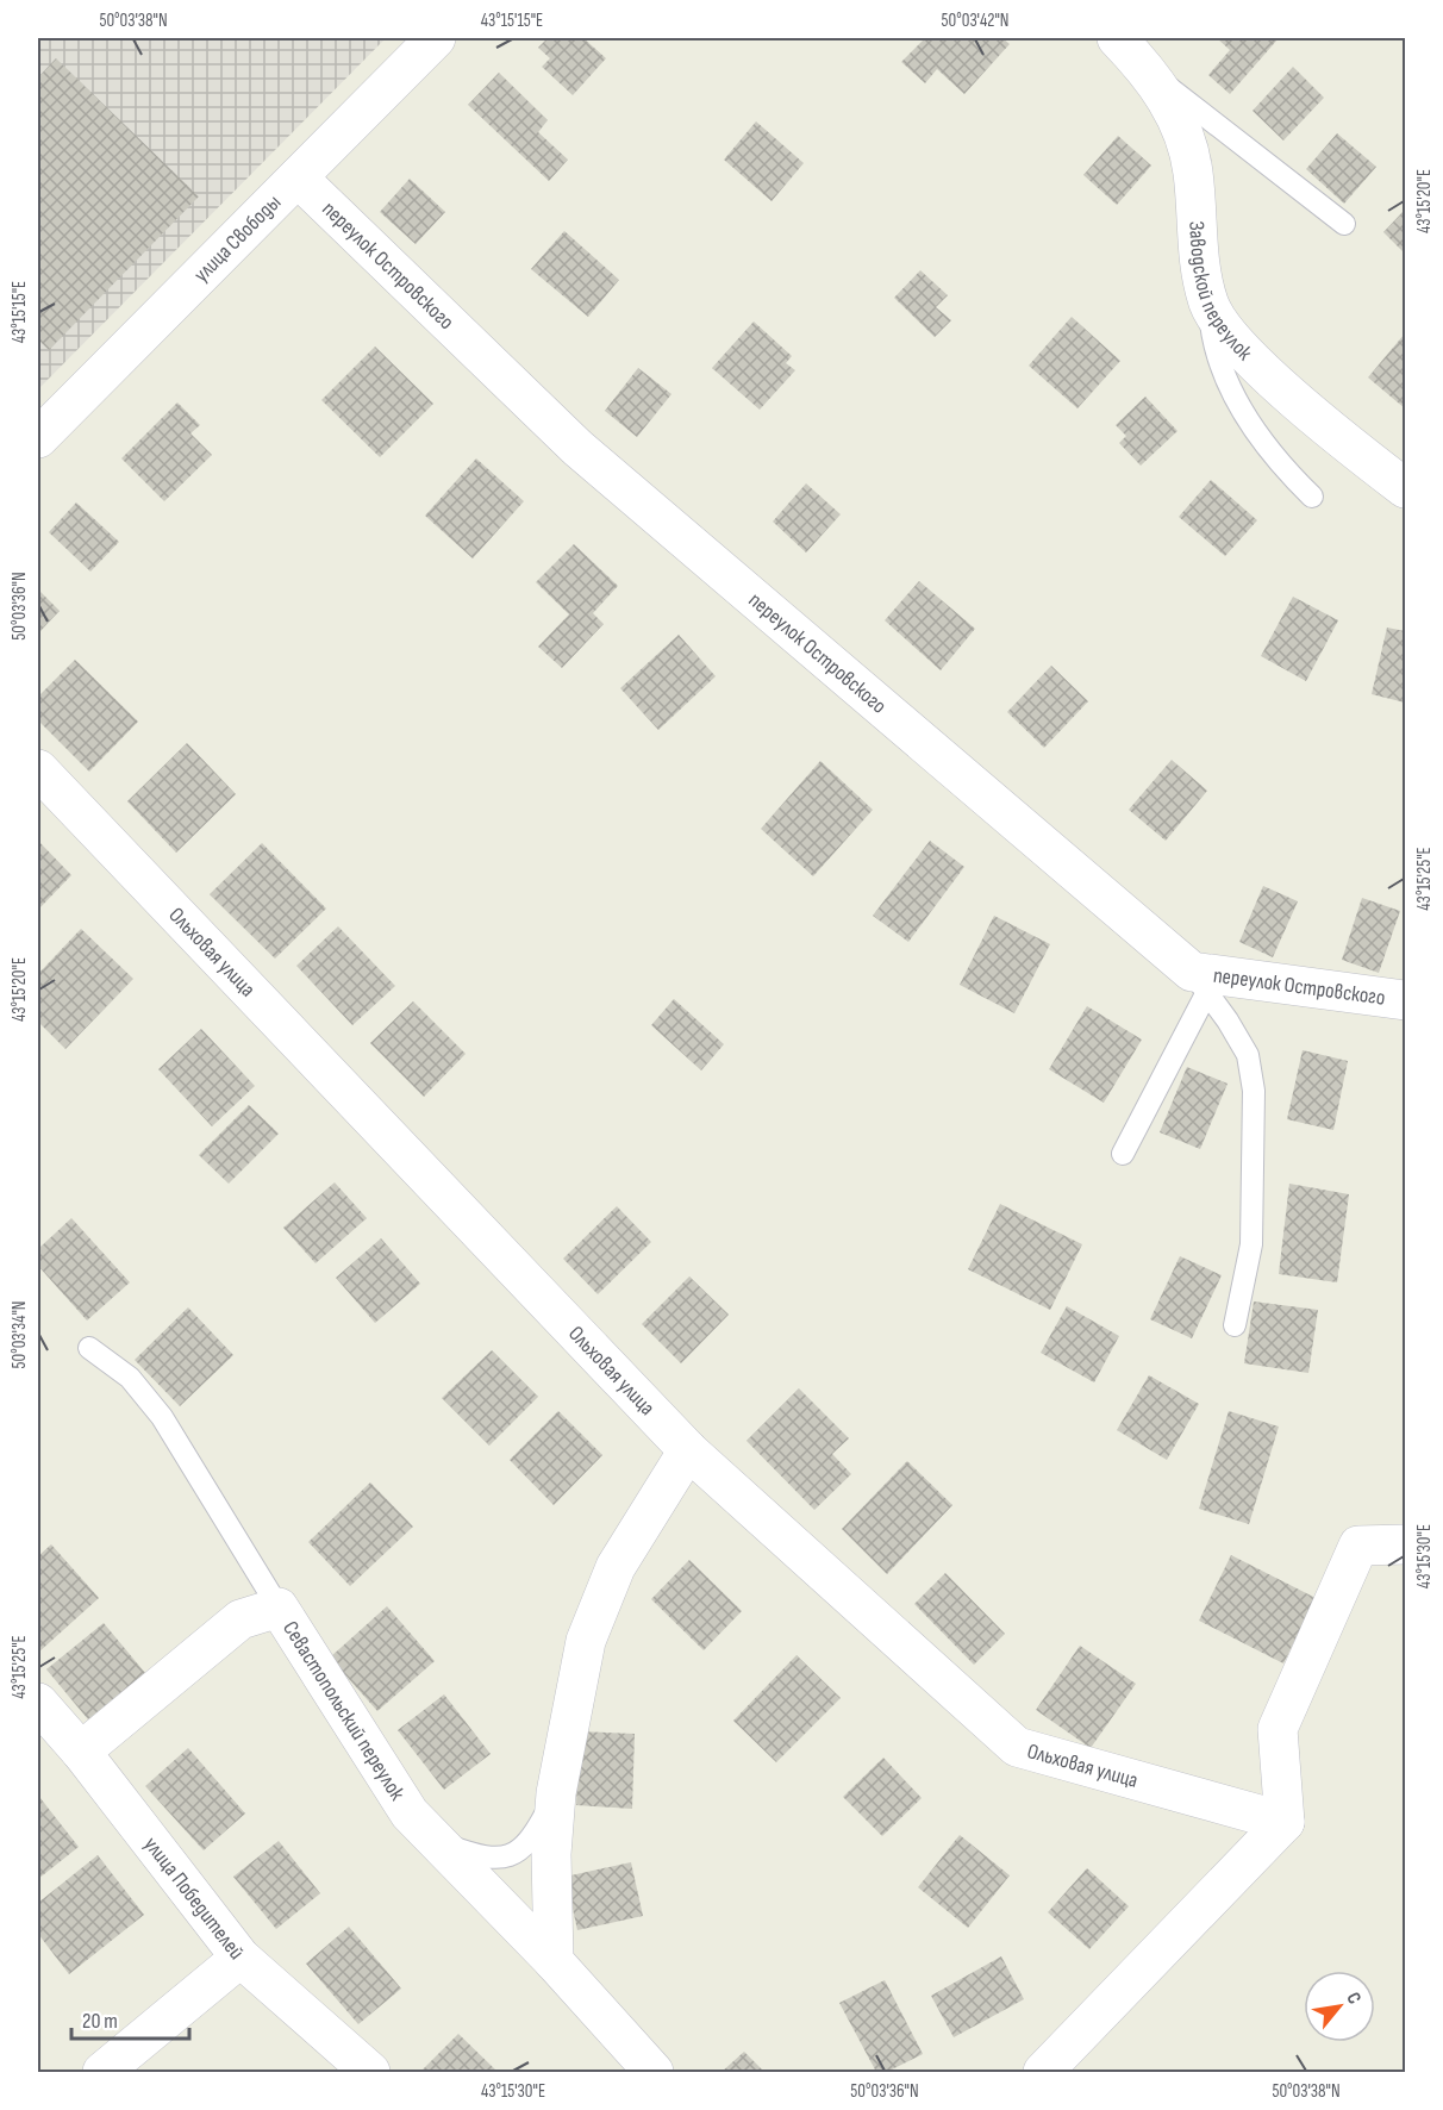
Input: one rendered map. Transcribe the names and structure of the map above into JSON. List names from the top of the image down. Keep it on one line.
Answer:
{"streets":{"street":["улица Свободы","переулок Островского","Заводской переулок","Ольховая улица","Севастопольский переулок","улица Победителей"]},"crossings":[["улица Свободы","переулок Островского"],["Севастопольский переулок","улица Победителей"]],"scale_bar":"20 m","north":"top right","coordinates":["50°03'38\"N","43°15'15\"E","50°03'42\"N","43°15'20\"E","50°03'36\"N","43°15'25\"E","50°03'34\"N","43°15'30\"E"]}
